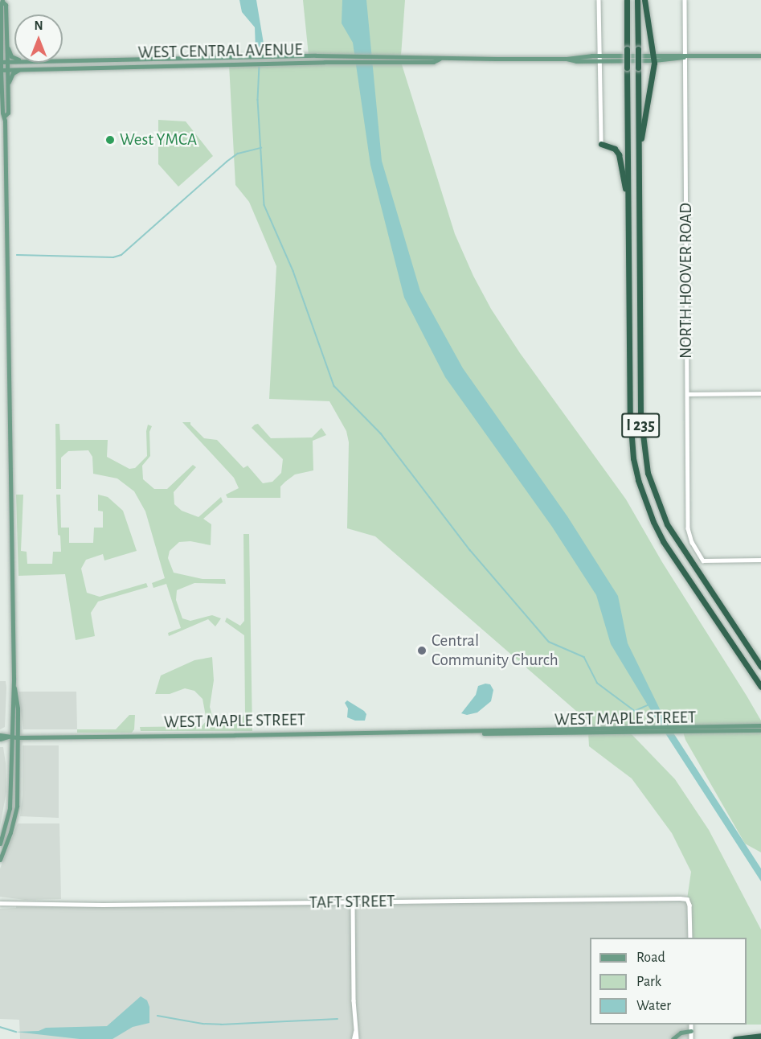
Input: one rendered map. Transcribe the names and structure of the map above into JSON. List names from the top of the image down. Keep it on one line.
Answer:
{"streets":{"highway":["I 235"],"main road":["WEST CENTRAL AVENUE","WEST MAPLE STREET"],"street":["NORTH HOOVER ROAD","TAFT STREET"]},"crossings":[["WEST CENTRAL AVENUE","NORTH HOOVER ROAD"]],"places":["West YMCA","Central Community Church"],"legend":["Road","Park","Water"],"north":"top"}
